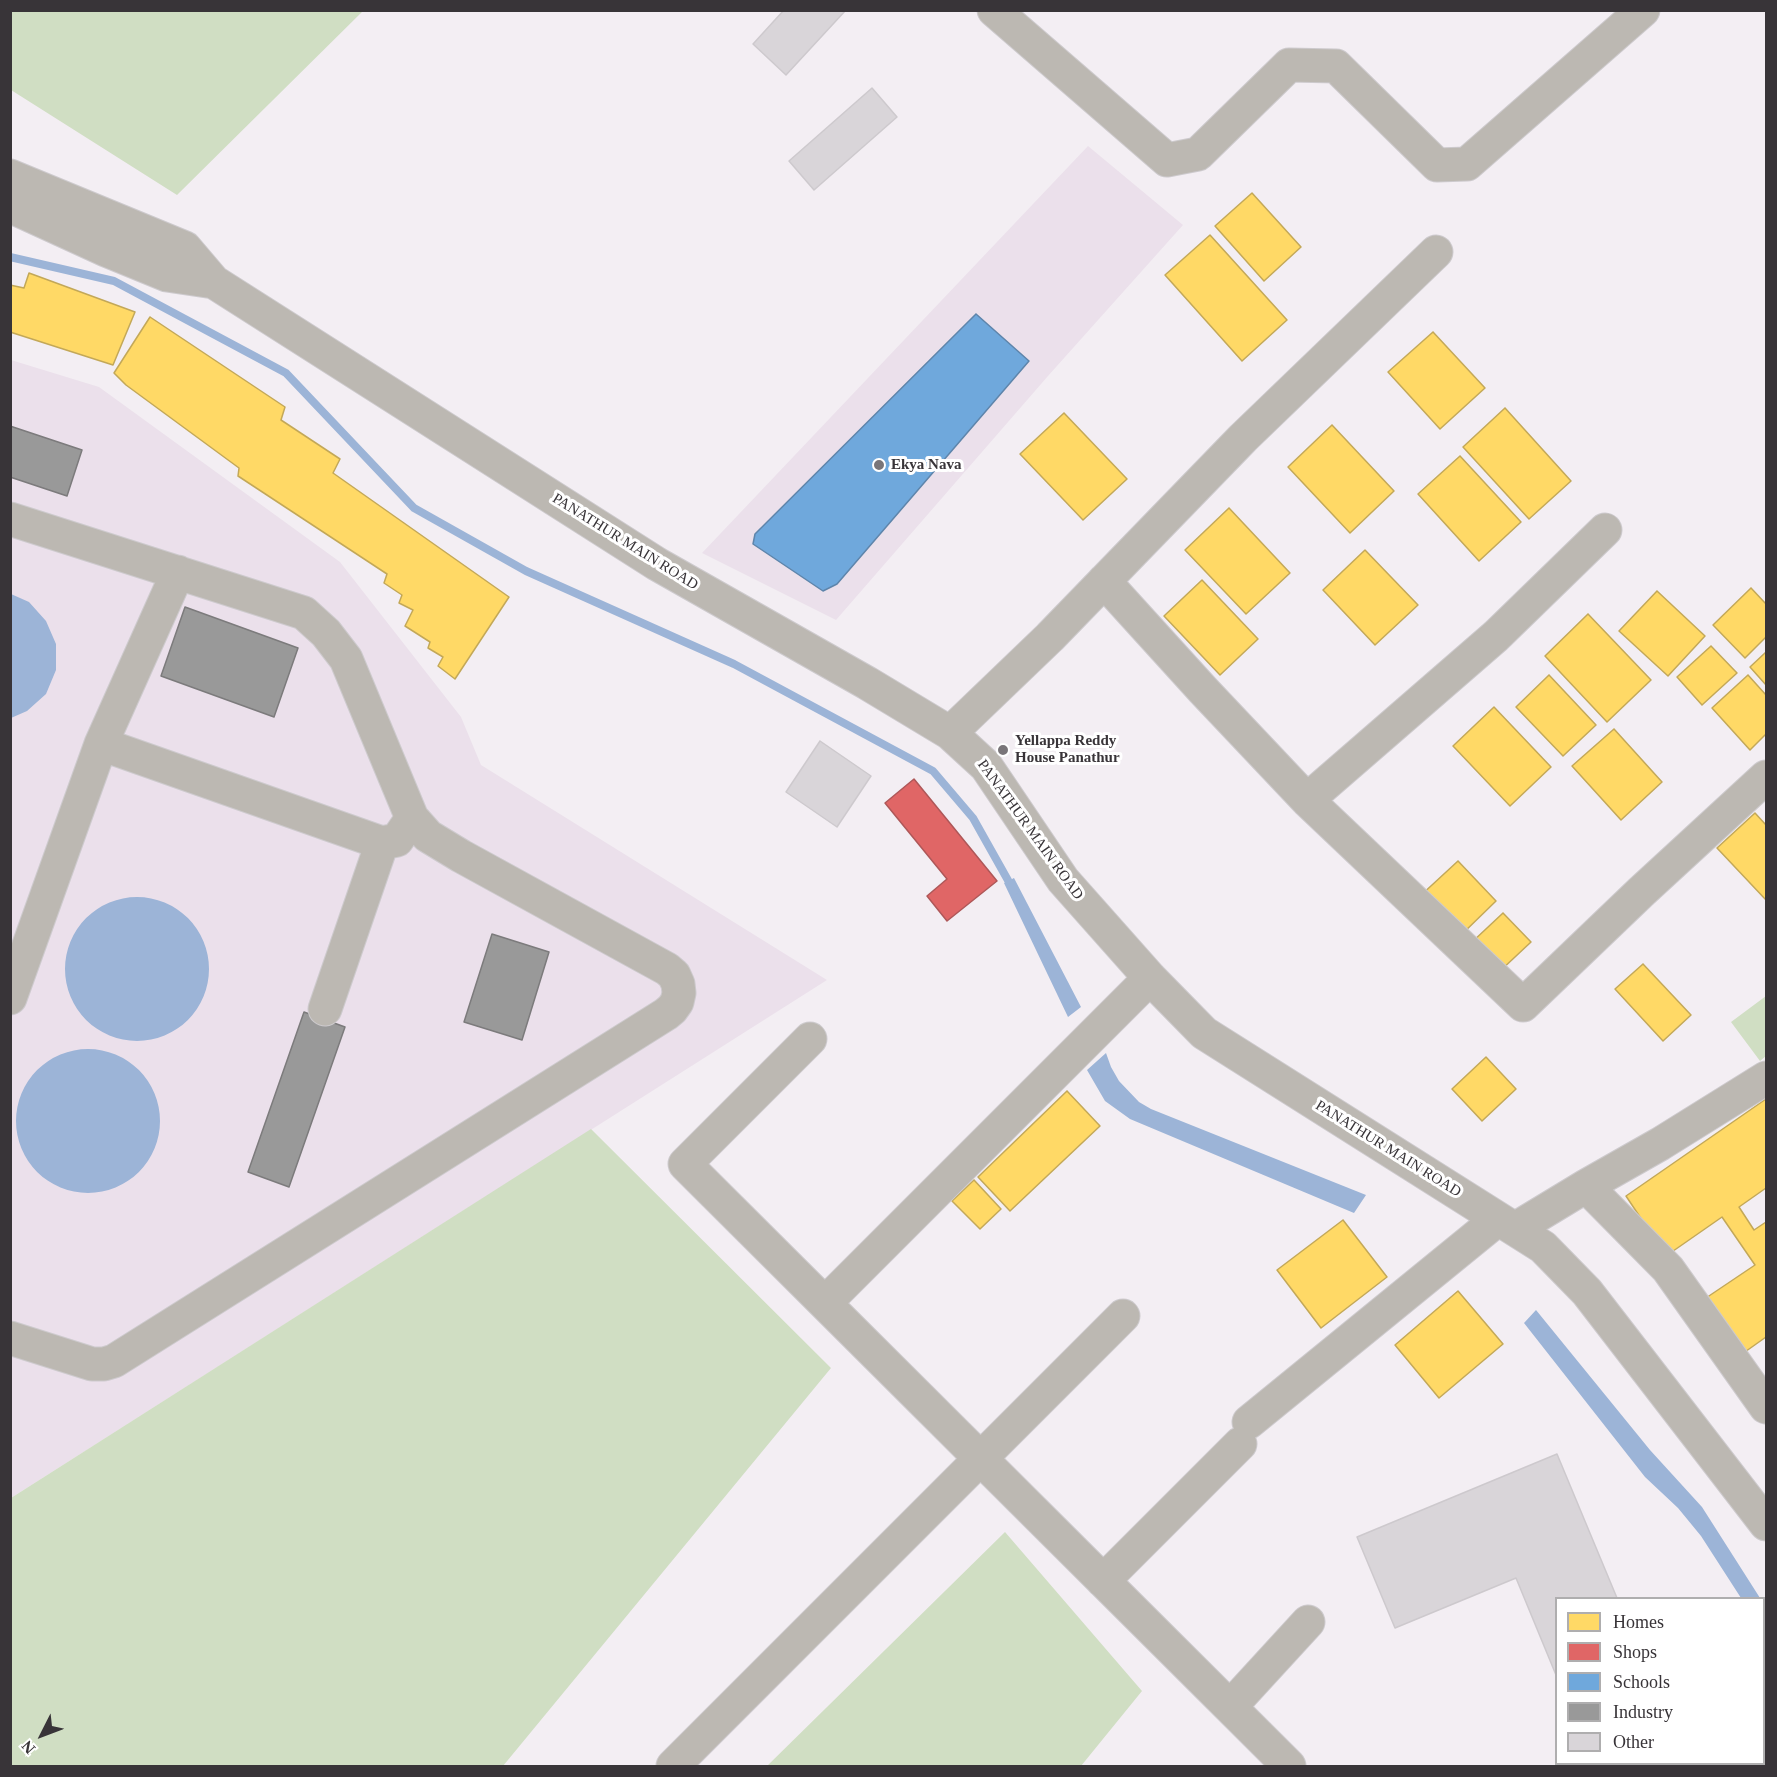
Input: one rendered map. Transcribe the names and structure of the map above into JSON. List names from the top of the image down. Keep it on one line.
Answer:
{"streets":{"street":["PANATHUR MAIN ROAD"]},"places":["Ekya Nava","Yellappa Reddy House Panathur"],"legend":["Homes","Shops","Schools","Industry","Other"],"north":"bottom left"}
